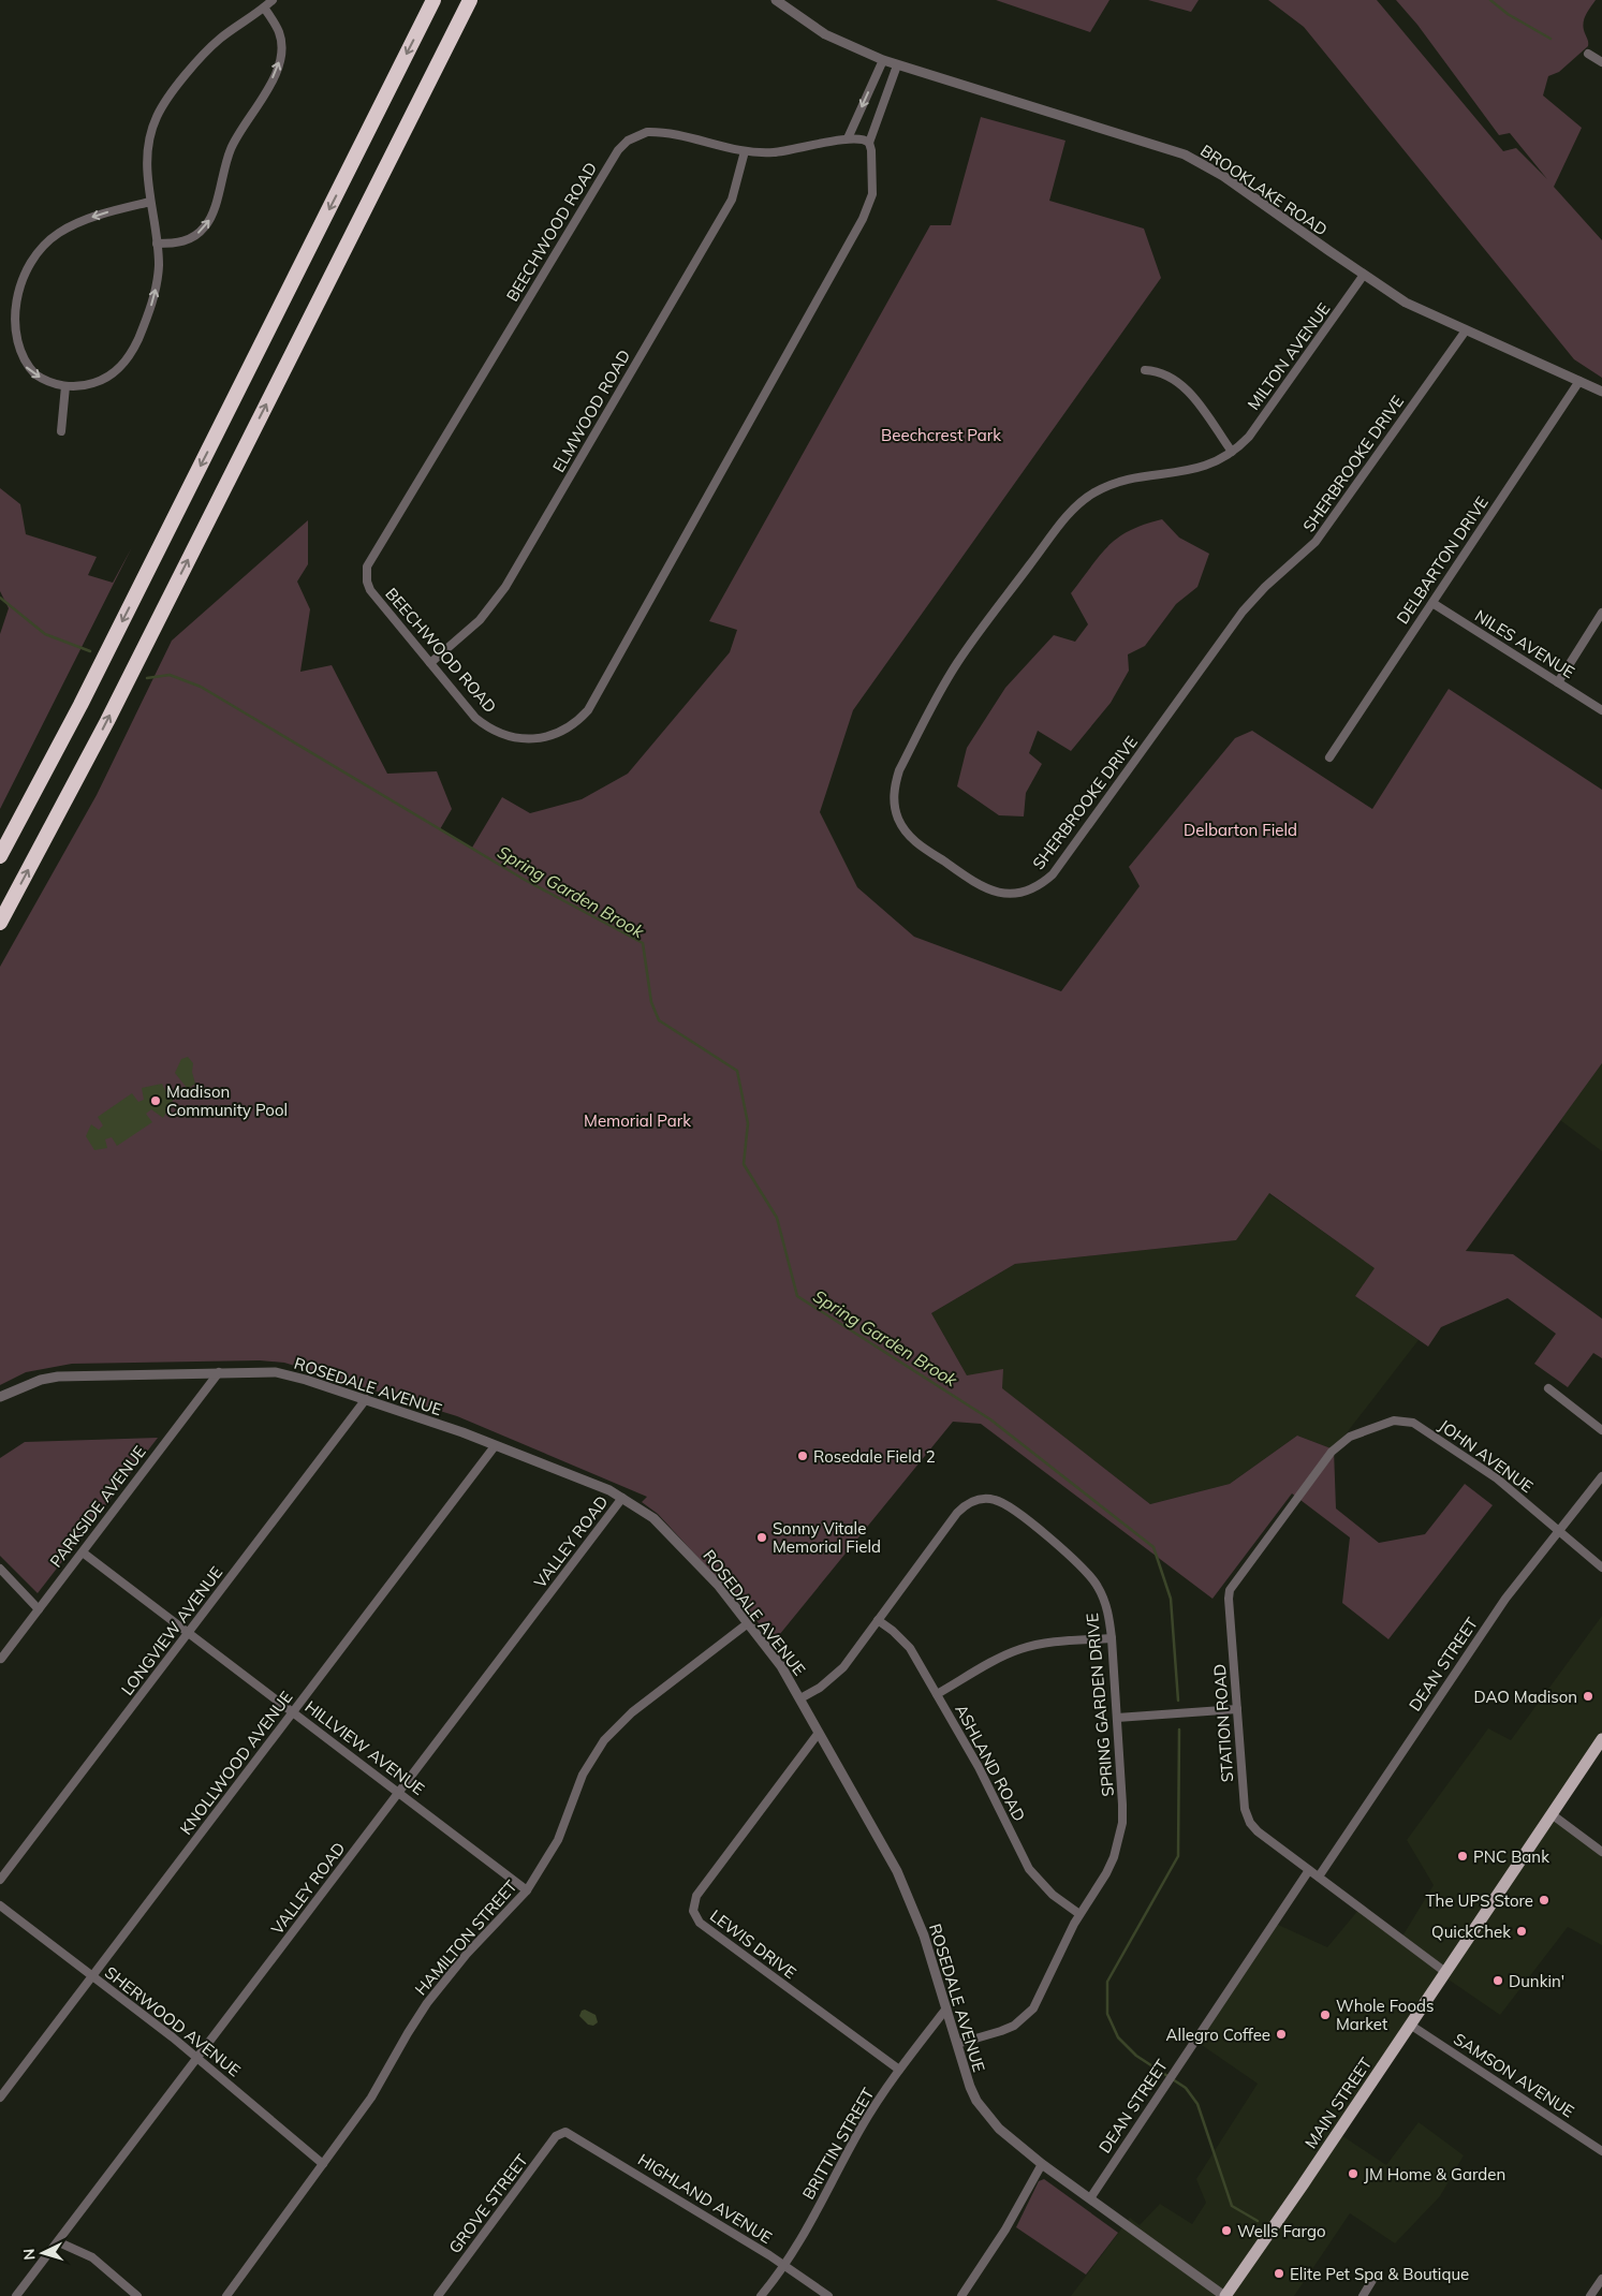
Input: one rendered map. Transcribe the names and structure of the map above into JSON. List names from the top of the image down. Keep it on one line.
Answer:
{"streets":{"main road":["MAIN STREET"],"street":["BROOKLAKE ROAD","BEECHWOOD ROAD","MILTON AVENUE","ELMWOOD ROAD","SHERBROOKE DRIVE","DELBARTON DRIVE","NILES AVENUE","ROSEDALE AVENUE","JOHN AVENUE","PARKSIDE AVENUE","VALLEY ROAD","LONGVIEW AVENUE","DEAN STREET","SPRING GARDEN DRIVE","STATION ROAD","HILLVIEW AVENUE","KNOLLWOOD AVENUE","ASHLAND ROAD","HAMILTON STREET","LEWIS DRIVE","SHERWOOD AVENUE","SAMSON AVENUE","BRITTIN STREET","HIGHLAND AVENUE","GROVE STREET"]},"crossings":[["BROOKLAKE ROAD","BEECHWOOD ROAD"],["BROOKLAKE ROAD","MILTON AVENUE"],["BROOKLAKE ROAD","SHERBROOKE DRIVE"],["BROOKLAKE ROAD","DELBARTON DRIVE"],["BEECHWOOD ROAD","ELMWOOD ROAD"],["MILTON AVENUE","SHERBROOKE DRIVE"],["DELBARTON DRIVE","NILES AVENUE"],["ROSEDALE AVENUE","PARKSIDE AVENUE"],["ROSEDALE AVENUE","VALLEY ROAD"],["ROSEDALE AVENUE","LONGVIEW AVENUE"],["ROSEDALE AVENUE","DEAN STREET"],["ROSEDALE AVENUE","SPRING GARDEN DRIVE"],["ROSEDALE AVENUE","KNOLLWOOD AVENUE"],["ROSEDALE AVENUE","HAMILTON STREET"],["ROSEDALE AVENUE","LEWIS DRIVE"],["ROSEDALE AVENUE","MAIN STREET"],["ROSEDALE AVENUE","BRITTIN STREET"],["JOHN AVENUE","DEAN STREET"],["JOHN AVENUE","STATION ROAD"],["PARKSIDE AVENUE","HILLVIEW AVENUE"],["VALLEY ROAD","HILLVIEW AVENUE"],["VALLEY ROAD","SHERWOOD AVENUE"],["LONGVIEW AVENUE","HILLVIEW AVENUE"],["DEAN STREET","STATION ROAD"],["SPRING GARDEN DRIVE","ASHLAND ROAD"],["STATION ROAD","MAIN STREET"],["HILLVIEW AVENUE","KNOLLWOOD AVENUE"],["HILLVIEW AVENUE","HAMILTON STREET"],["KNOLLWOOD AVENUE","SHERWOOD AVENUE"],["HAMILTON STREET","SHERWOOD AVENUE"],["LEWIS DRIVE","BRITTIN STREET"],["SAMSON AVENUE","MAIN STREET"],["BRITTIN STREET","HIGHLAND AVENUE"],["HIGHLAND AVENUE","GROVE STREET"]],"water":["Spring Garden Brook"],"parks":["Beechcrest Park","Delbarton Field","Memorial Park"],"places":["Madison Community Pool","Rosedale Field 2","Sonny Vitale Memorial Field","DAO Madison","PNC Bank","The UPS Store","QuickChek","Dunkin'","Whole Foods Market","Allegro Coffee","JM Home & Garden","Wells Fargo","Elite Pet Spa & Boutique"],"north":"left"}
